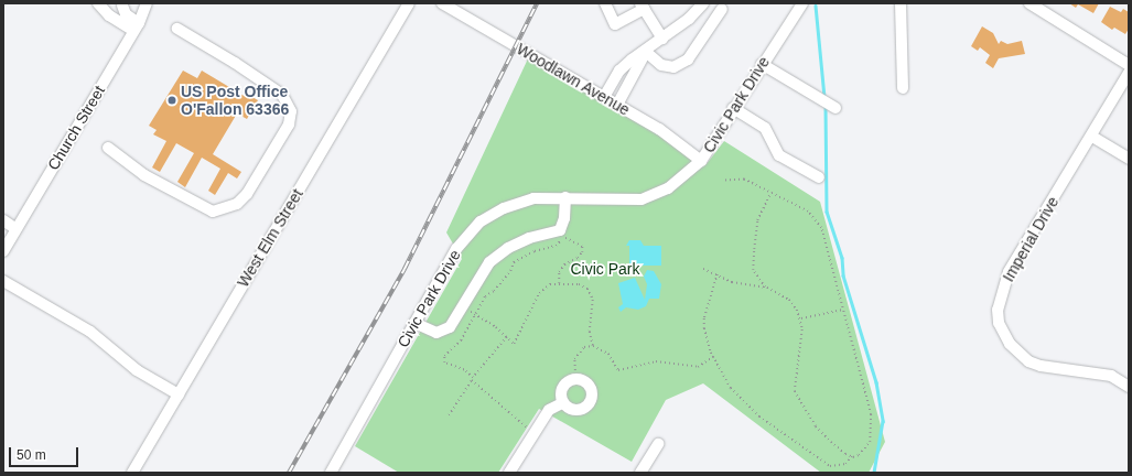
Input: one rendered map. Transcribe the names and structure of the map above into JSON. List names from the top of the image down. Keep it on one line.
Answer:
{"streets":{"street":["Woodlawn Avenue","Civic Park Drive","Church Street","West Elm Street","Imperial Drive"]},"crossings":[["Woodlawn Avenue","Civic Park Drive"]],"parks":["Civic Park"],"places":["US Post Office O'Fallon 63366"],"scale_bar":"50 m"}
